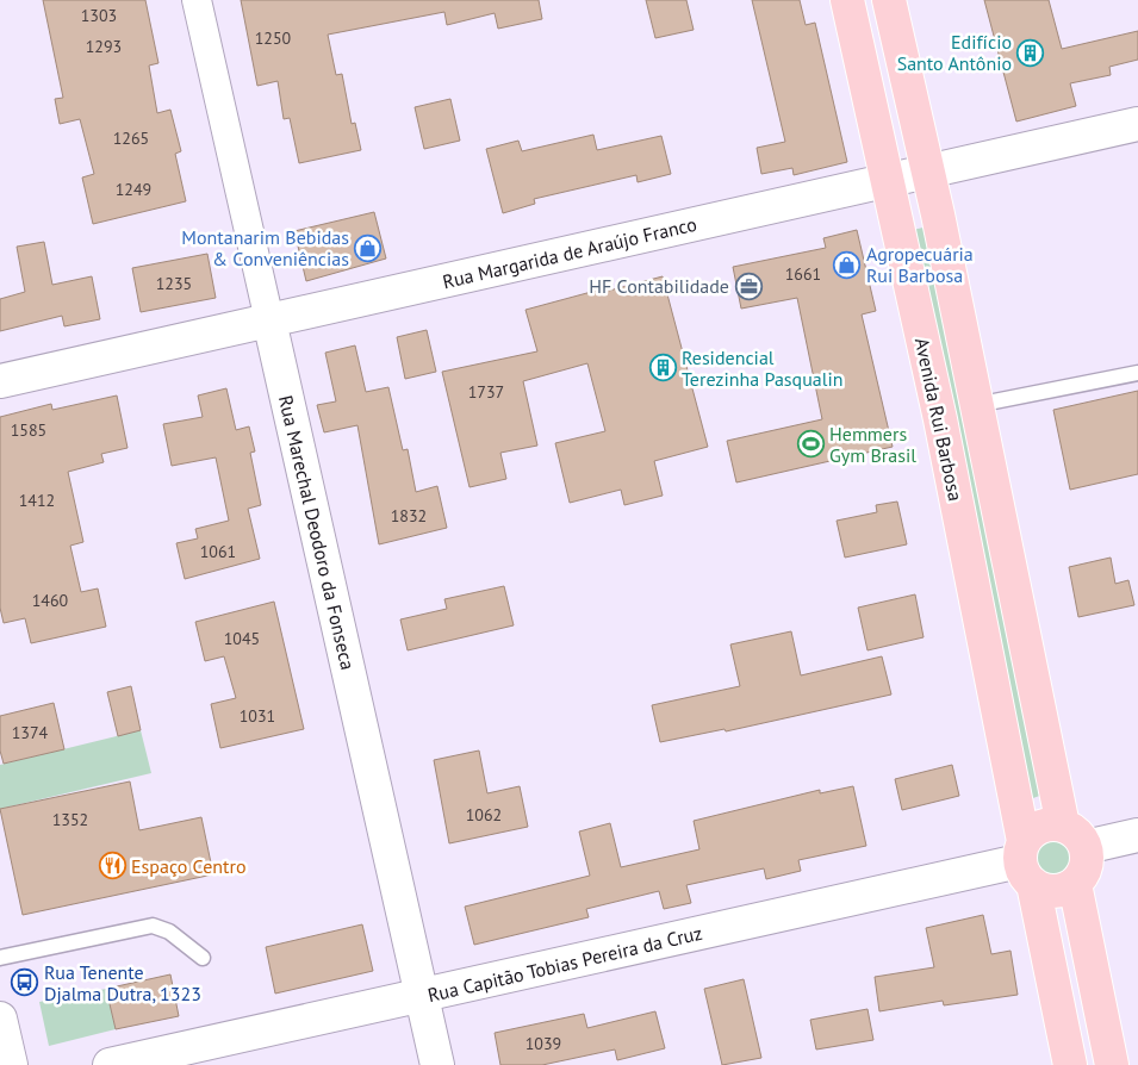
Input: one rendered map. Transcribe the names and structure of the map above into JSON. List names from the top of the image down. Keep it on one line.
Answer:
{"streets":{"main road":["Avenida Rui Barbosa"],"street":["Rua Margarida de Araújo Franco","Rua Marechal Deodoro da Fonseca","Rua Capitão Tobias Pereira da Cruz"]},"crossings":[["Rua Margarida de Araújo Franco","Avenida Rui Barbosa"],["Rua Margarida de Araújo Franco","Rua Marechal Deodoro da Fonseca"],["Avenida Rui Barbosa","Rua Capitão Tobias Pereira da Cruz"],["Rua Marechal Deodoro da Fonseca","Rua Capitão Tobias Pereira da Cruz"]],"places":{"building":["Edifício Santo Antônio","Residencial Terezinha Pasqualin"],"shop":["Montanarim Bebidas & Conveniências","Agropecuária Rui Barbosa"],"office":["HF Contabilidade"],"sports":["Hemmers Gym Brasil"],"restaurant":["Espaço Centro"],"bus stop":["Rua Tenente Djalma Dutra, 1323"]},"house_numbers":["1303","1250","1293","1265","1249","1661","1235","1737","1585","1412","1832","1061","1460","1045","1031","1374","1062","1352","1039"]}
